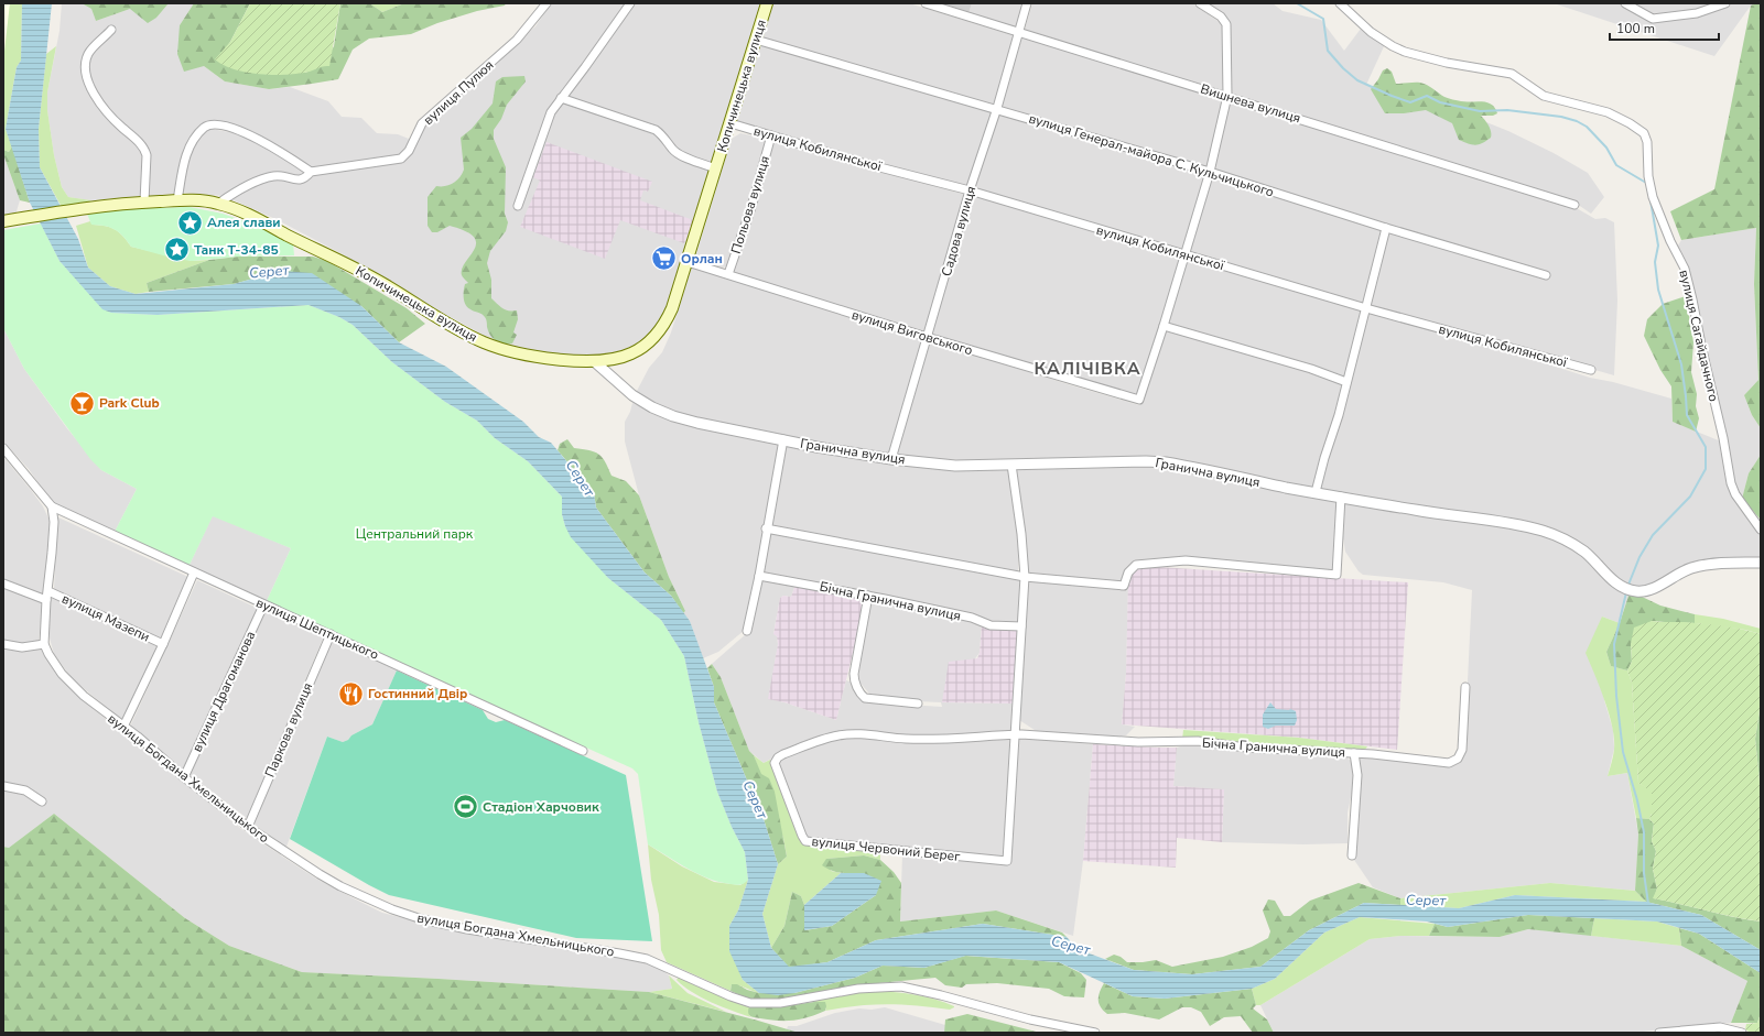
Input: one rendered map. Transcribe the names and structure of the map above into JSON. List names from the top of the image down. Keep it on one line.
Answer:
{"streets":{"main road":["Копичинецька вулиця"],"street":["вулиця Пулюя","Вишнева вулиця","вулиця Кобилянської","вулиця Генерал-майора С. Кульчицького","Польова вулиця","Садова вулиця","вулиця Виговського","вулиця Сагайдачного","Гранична вулиця","Бічна Гранична вулиця","вулиця Мазепи","вулиця Шептицького","вулиця Драгоманова","Паркова вулиця","вулиця Богдана Хмельницького","вулиця Червоний Берег"]},"crossings":[["Копичинецька вулиця","вулиця Пулюя"],["Копичинецька вулиця","вулиця Кобилянської"],["Копичинецька вулиця","вулиця Генерал-майора С. Кульчицького"],["Копичинецька вулиця","вулиця Виговського"],["Копичинецька вулиця","Гранична вулиця"],["Вишнева вулиця","Садова вулиця"],["вулиця Кобилянської","Польова вулиця"],["вулиця Кобилянської","Садова вулиця"],["вулиця Генерал-майора С. Кульчицького","Садова вулиця"],["Польова вулиця","вулиця Виговського"],["Садова вулиця","вулиця Виговського"],["Садова вулиця","Гранична вулиця"],["Бічна Гранична вулиця","вулиця Червоний Берег"],["вулиця Мазепи","вулиця Шептицького"],["вулиця Мазепи","вулиця Богдана Хмельницького"],["вулиця Шептицького","вулиця Драгоманова"],["вулиця Шептицького","Паркова вулиця"],["вулиця Драгоманова","вулиця Богдана Хмельницького"],["Паркова вулиця","вулиця Богдана Хмельницького"]],"districts":["КАЛІЧІВКА"],"water":["Серет"],"parks":["Центральний парк"],"places":{"place":["Алея слави","Танк Т-34-85"],"supermarket":["Орлан"],"bar":["Park Club"],"restaurant":["Гостинний Двір"],"sports":["Стадіон Харчовик"]},"scale_bar":"100 m"}
